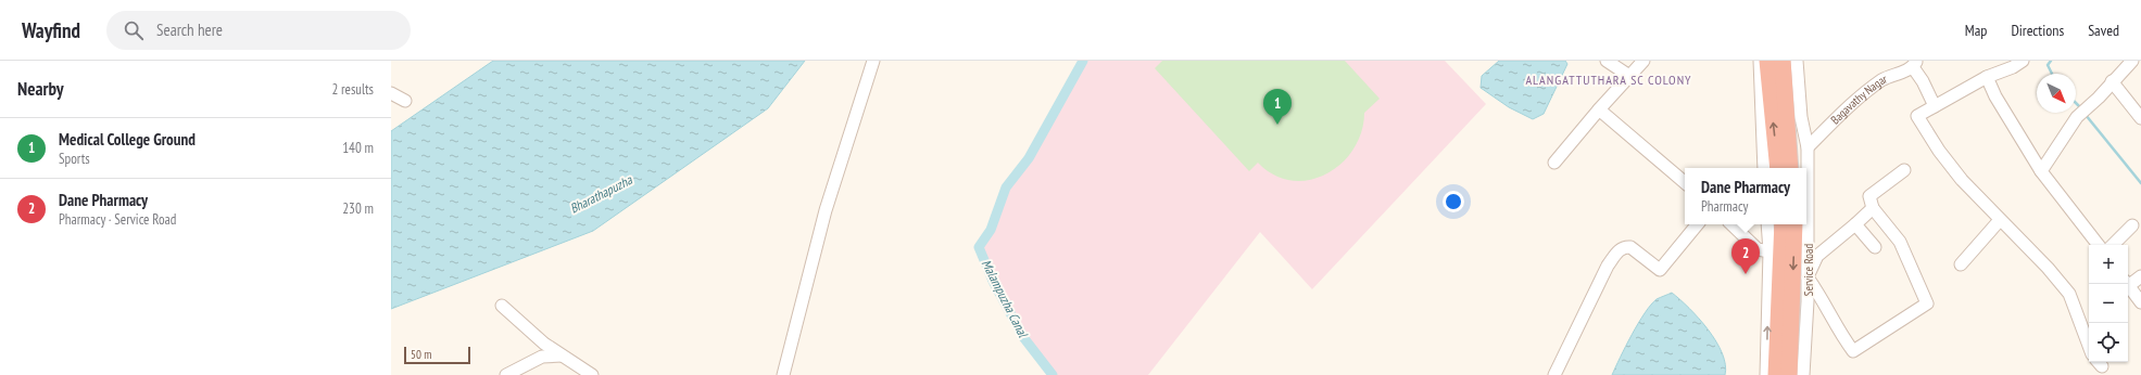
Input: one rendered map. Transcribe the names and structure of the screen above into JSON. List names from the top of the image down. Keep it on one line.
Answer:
{"streets":{"street":["Bagavathy Nagar","Service Road"]},"crossings":[["Bagavathy Nagar","Service Road"]],"districts":["ALANGATTUTHARA SC COLONY"],"water":["Bharathapuzha","Malampuzha Canal"],"scale_bar":"50 m","north":"bottom right","page":{"header":"Wayfind","search":"Search here","nav":["Map","Directions","Saved"],"heading":["Nearby","2 results"],"pins":["1","2"],"list":[{"mark":"1","name":"Medical College Ground","note":"Sports","value":"140 m"},{"mark":"2","name":"Dane Pharmacy","note":"Pharmacy · Service Road","value":"230 m"}],"popup":["Dane Pharmacy","Pharmacy"],"map_buttons":["+","−"],"scale":"50 m"}}
